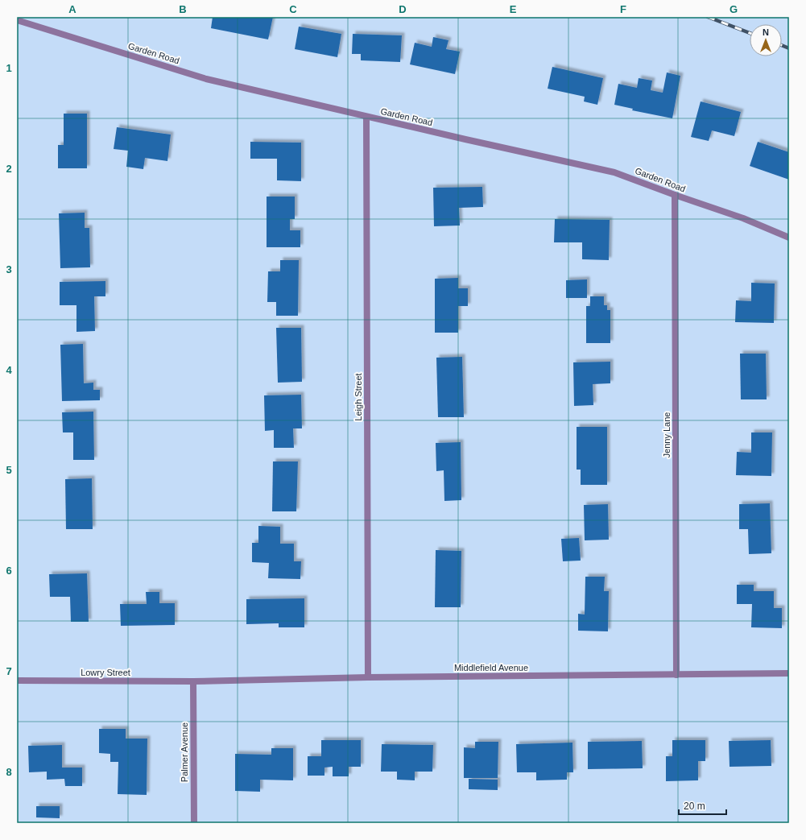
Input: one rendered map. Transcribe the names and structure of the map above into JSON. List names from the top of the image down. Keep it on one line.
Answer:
{"streets":{"street":["Garden Road","Leigh Street","Jenny Lane","Middlefield Avenue","Lowry Street","Palmer Avenue"]},"crossings":[["Garden Road","Leigh Street"],["Garden Road","Jenny Lane"],["Leigh Street","Middlefield Avenue"],["Jenny Lane","Middlefield Avenue"],["Middlefield Avenue","Lowry Street"],["Middlefield Avenue","Palmer Avenue"],["Lowry Street","Palmer Avenue"]],"scale_bar":"20 m","north":"top","grid":{"columns":["A","B","C","D","E","F","G"],"rows":["1","2","3","4","5","6","7","8"]}}
